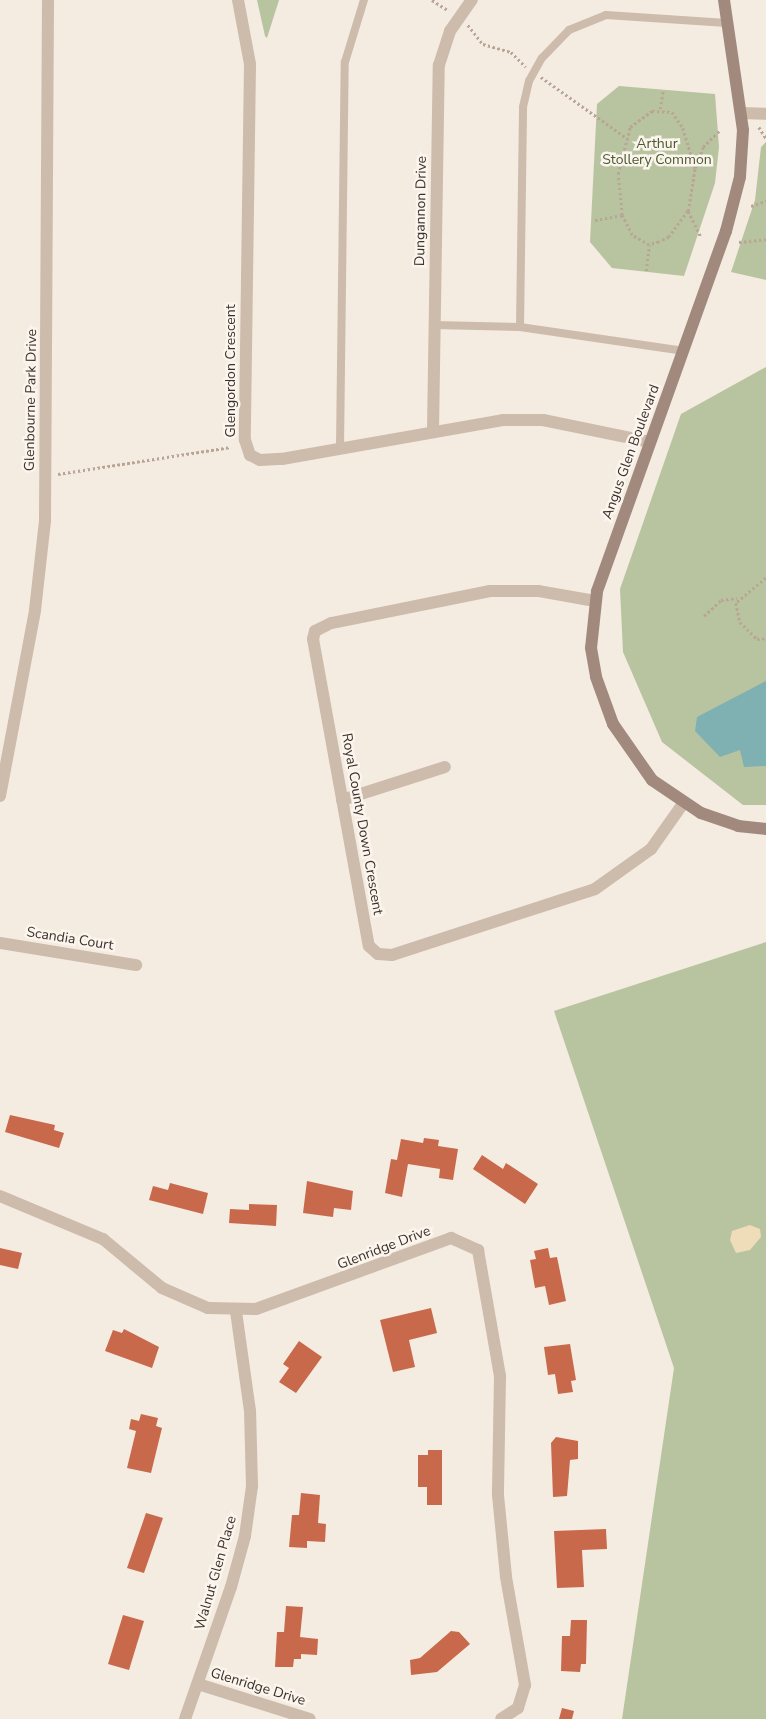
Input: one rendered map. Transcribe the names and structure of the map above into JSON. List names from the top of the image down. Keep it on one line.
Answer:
{"streets":{"street":["Dungannon Drive","Glengordon Crescent","Glenbourne Park Drive","Angus Glen Boulevard","Royal County Down Crescent","Scandia Court","Glenridge Drive","Walnut Glen Place"]},"crossings":[["Dungannon Drive","Glengordon Crescent"],["Glengordon Crescent","Angus Glen Boulevard"],["Angus Glen Boulevard","Royal County Down Crescent"],["Glenridge Drive","Walnut Glen Place"]],"parks":["Arthur Stollery Common"]}
